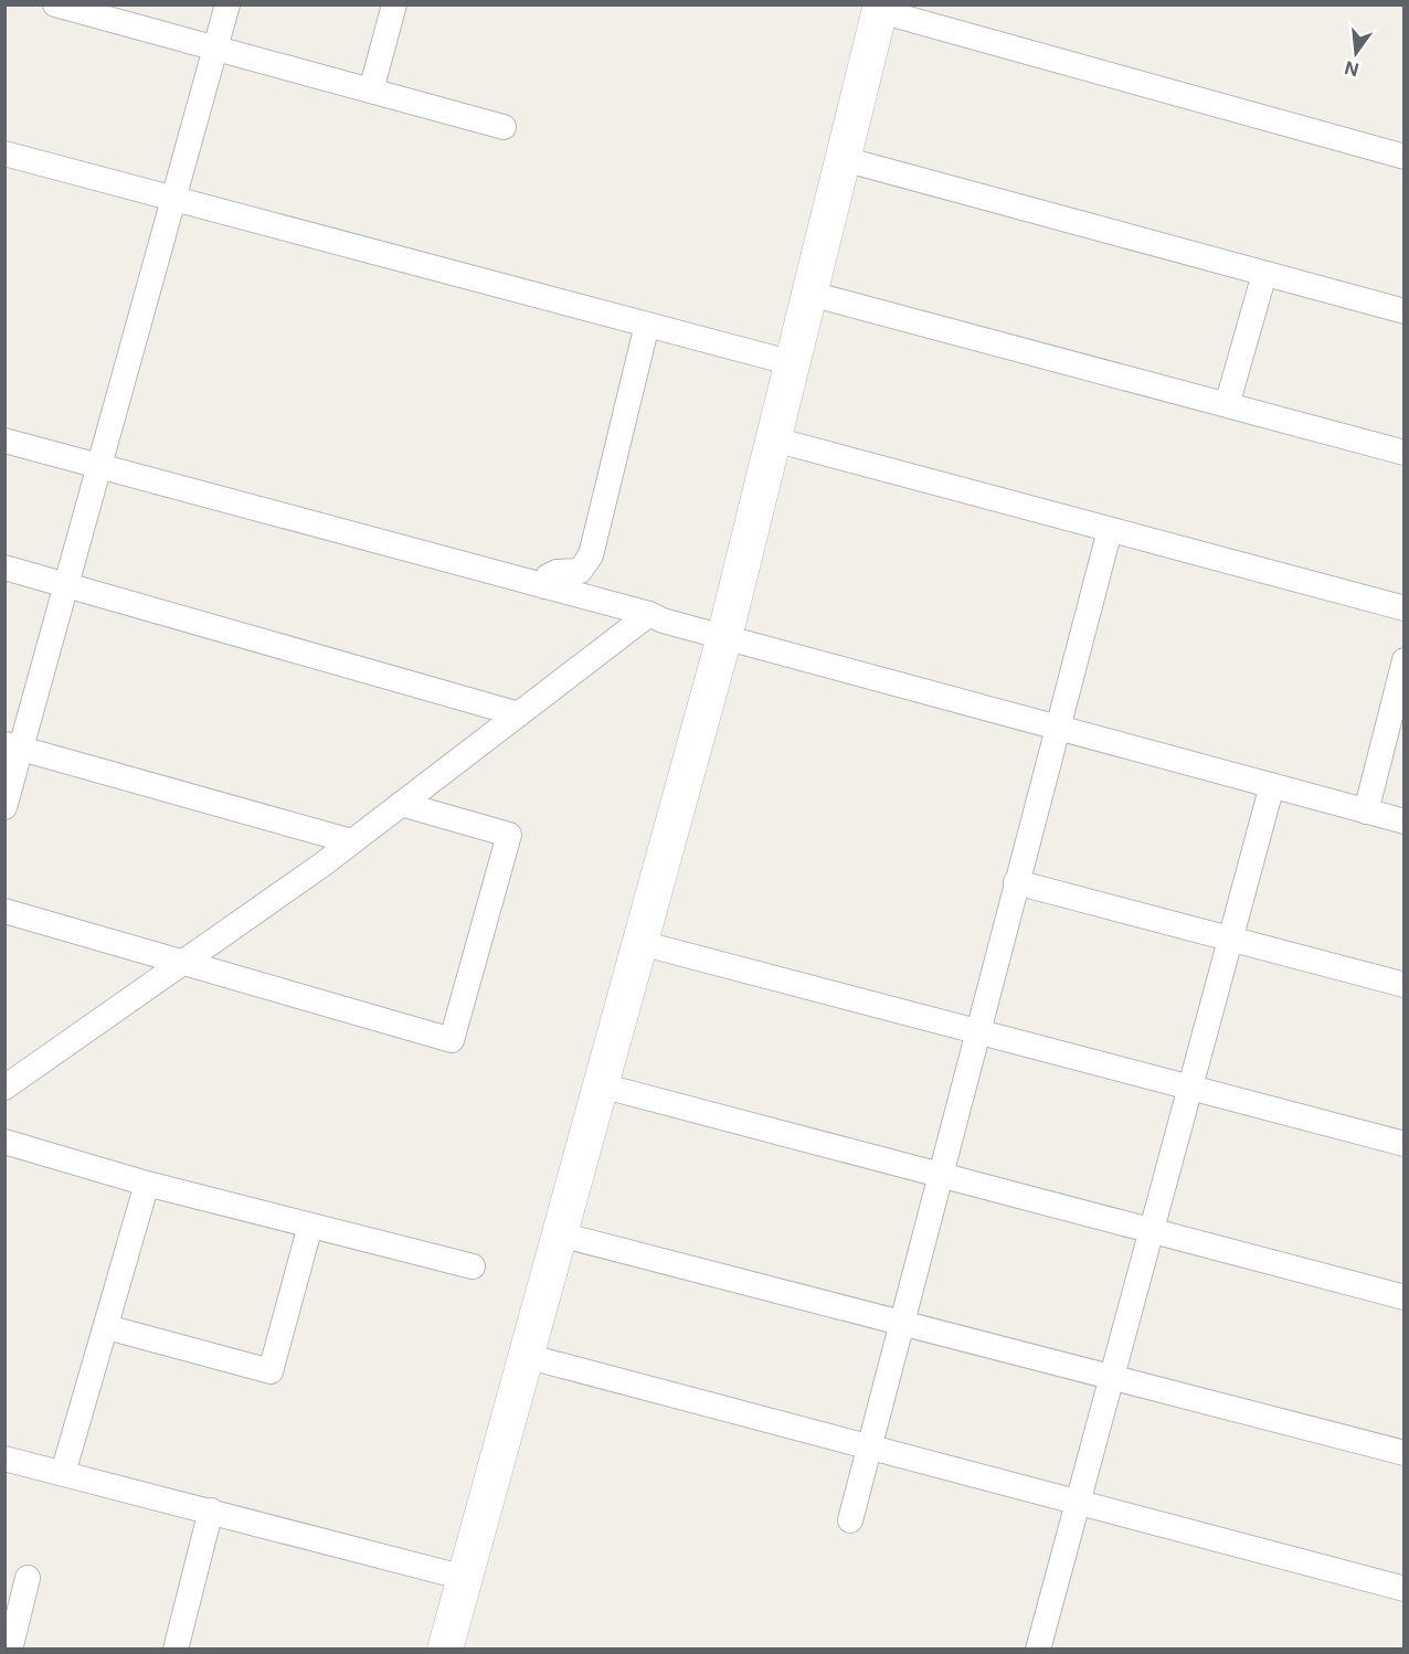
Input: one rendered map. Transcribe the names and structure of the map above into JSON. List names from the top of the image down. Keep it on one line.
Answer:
{"north":"bottom"}
